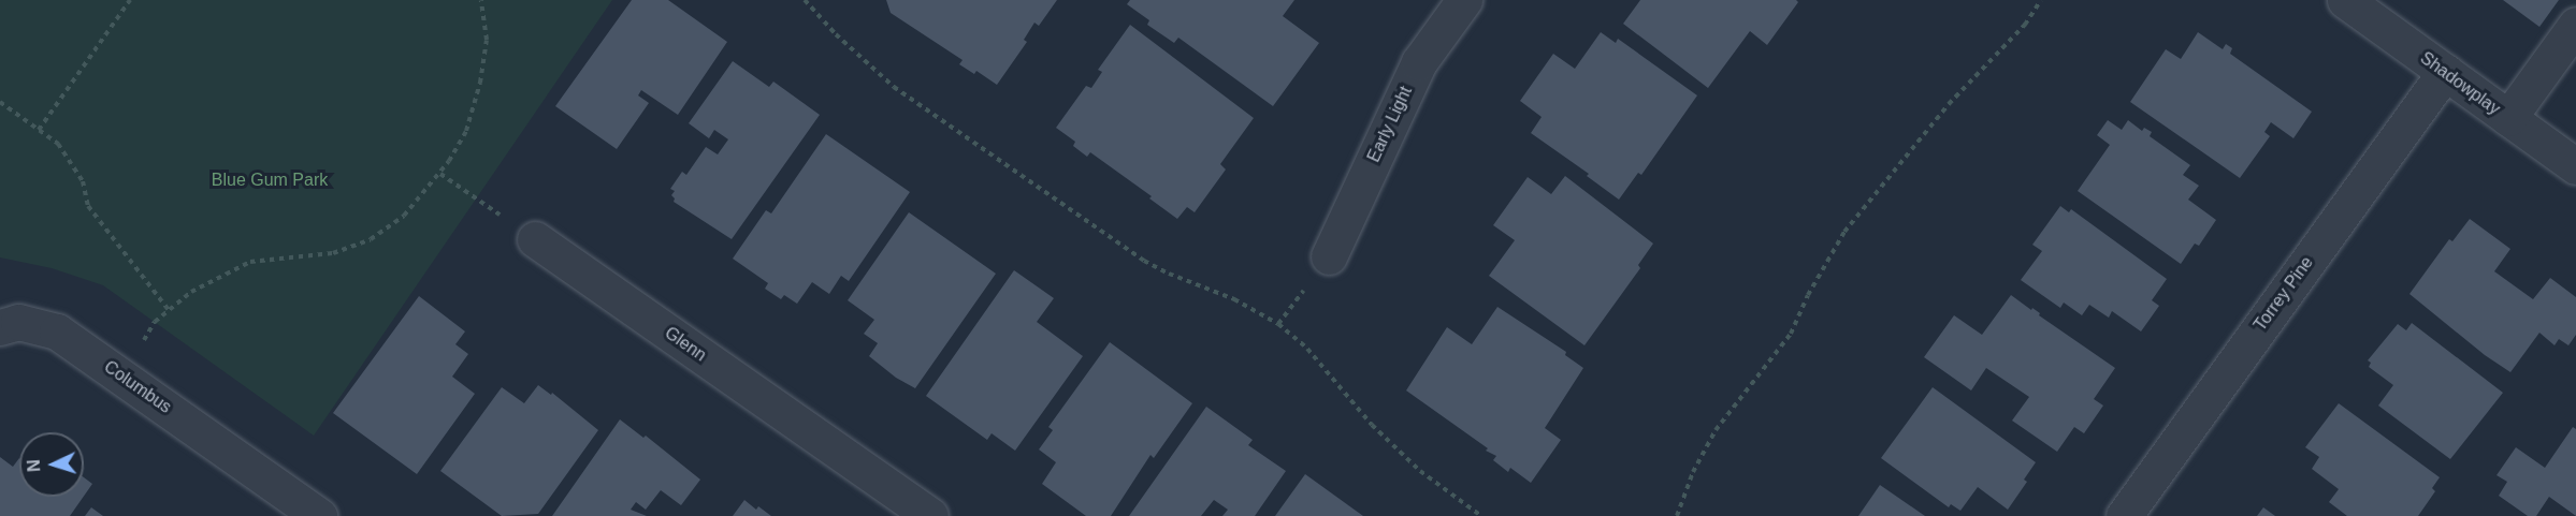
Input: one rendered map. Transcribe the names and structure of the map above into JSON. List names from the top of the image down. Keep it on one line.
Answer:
{"streets":{"street":["Shadowplay","Early Light","Torrey Pine","Glenn","Columbus"]},"crossings":[["Shadowplay","Torrey Pine"]],"parks":["Blue Gum Park"],"north":"left"}
